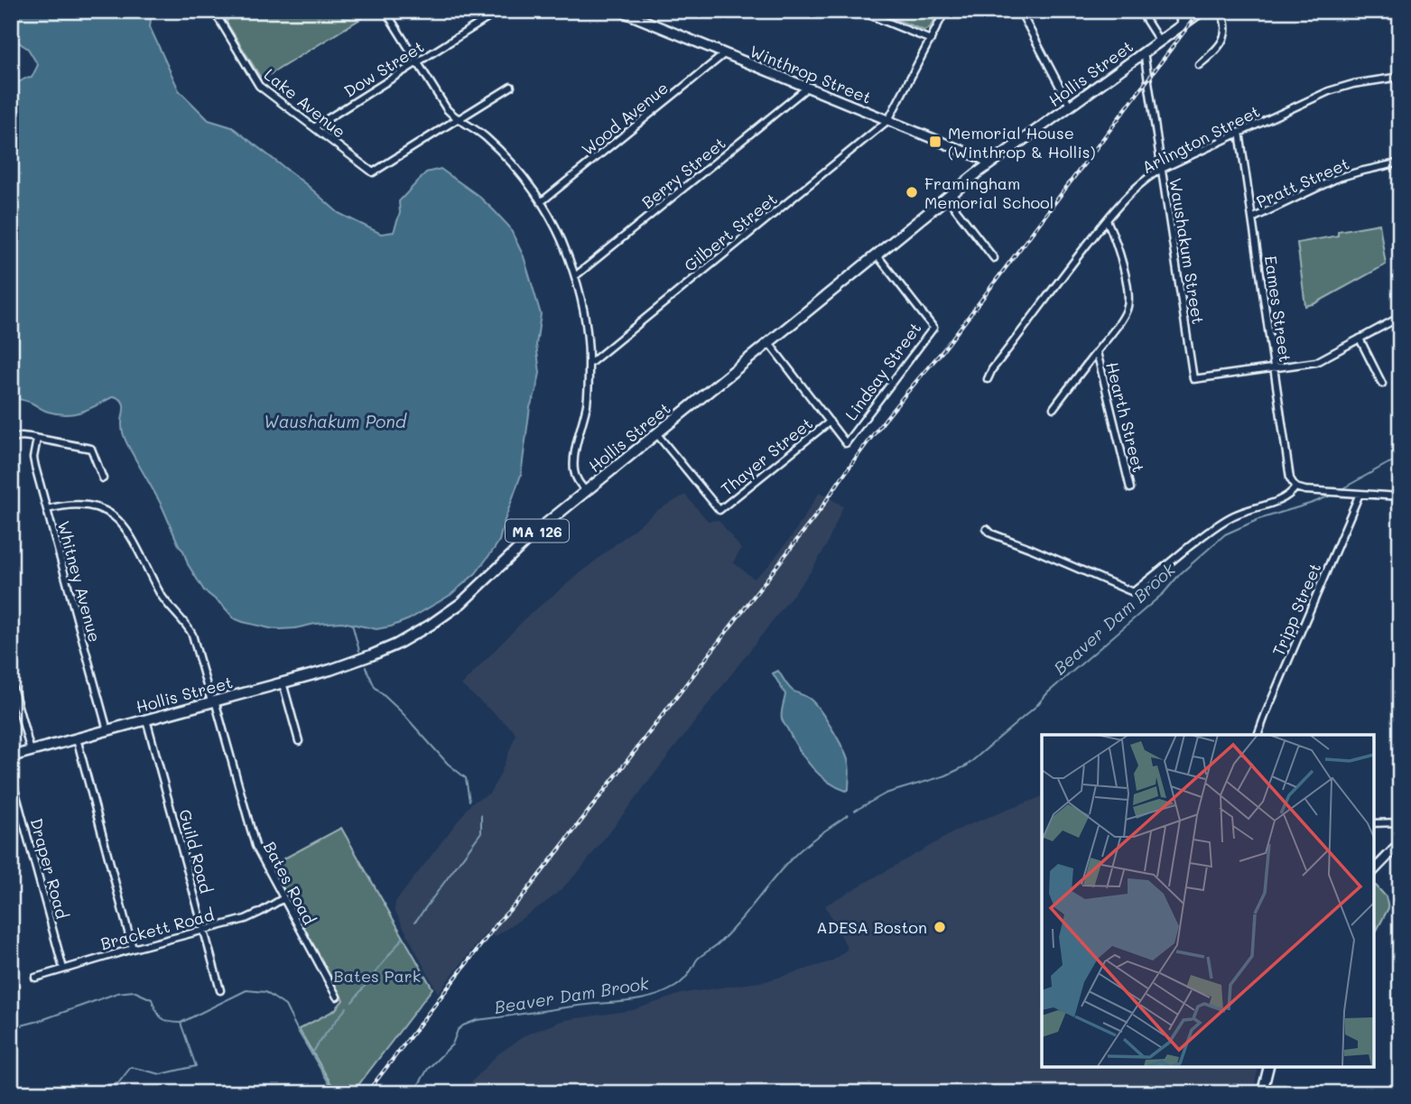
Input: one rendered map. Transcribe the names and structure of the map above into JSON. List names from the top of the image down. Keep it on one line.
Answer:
{"streets":{"main road":["Hollis Street","MA 126"],"street":["Dow Street","Winthrop Street","Lake Avenue","Wood Avenue","Arlington Street","Berry Street","Pratt Street","Gilbert Street","Waushakum Street","Eames Street","Lindsay Street","Hearth Street","Thayer Street","Whitney Avenue","Tripp Street","Guild Road","Draper Road","Bates Road","Brackett Road"]},"crossings":[["Dow Street","Lake Avenue"],["Hollis Street","Winthrop Street"],["Hollis Street","Waushakum Street"],["Hollis Street","Lindsay Street"],["Hollis Street","Thayer Street"],["Hollis Street","Whitney Avenue"],["Hollis Street","Guild Road"],["Hollis Street","Bates Road"],["Winthrop Street","Wood Avenue"],["Winthrop Street","Berry Street"],["Winthrop Street","Gilbert Street"],["Arlington Street","Waushakum Street"],["Arlington Street","Eames Street"],["Pratt Street","Eames Street"],["Waushakum Street","Eames Street"],["Lindsay Street","Thayer Street"],["Whitney Avenue","Bates Road"],["Guild Road","Brackett Road"],["Draper Road","Brackett Road"],["Bates Road","Brackett Road"]],"water":["Waushakum Pond","Beaver Dam Brook"],"parks":["Bates Park"],"places":{"transit":["Memorial House (Winthrop & Hollis)"],"other":["Framingham Memorial School","ADESA Boston"]}}
